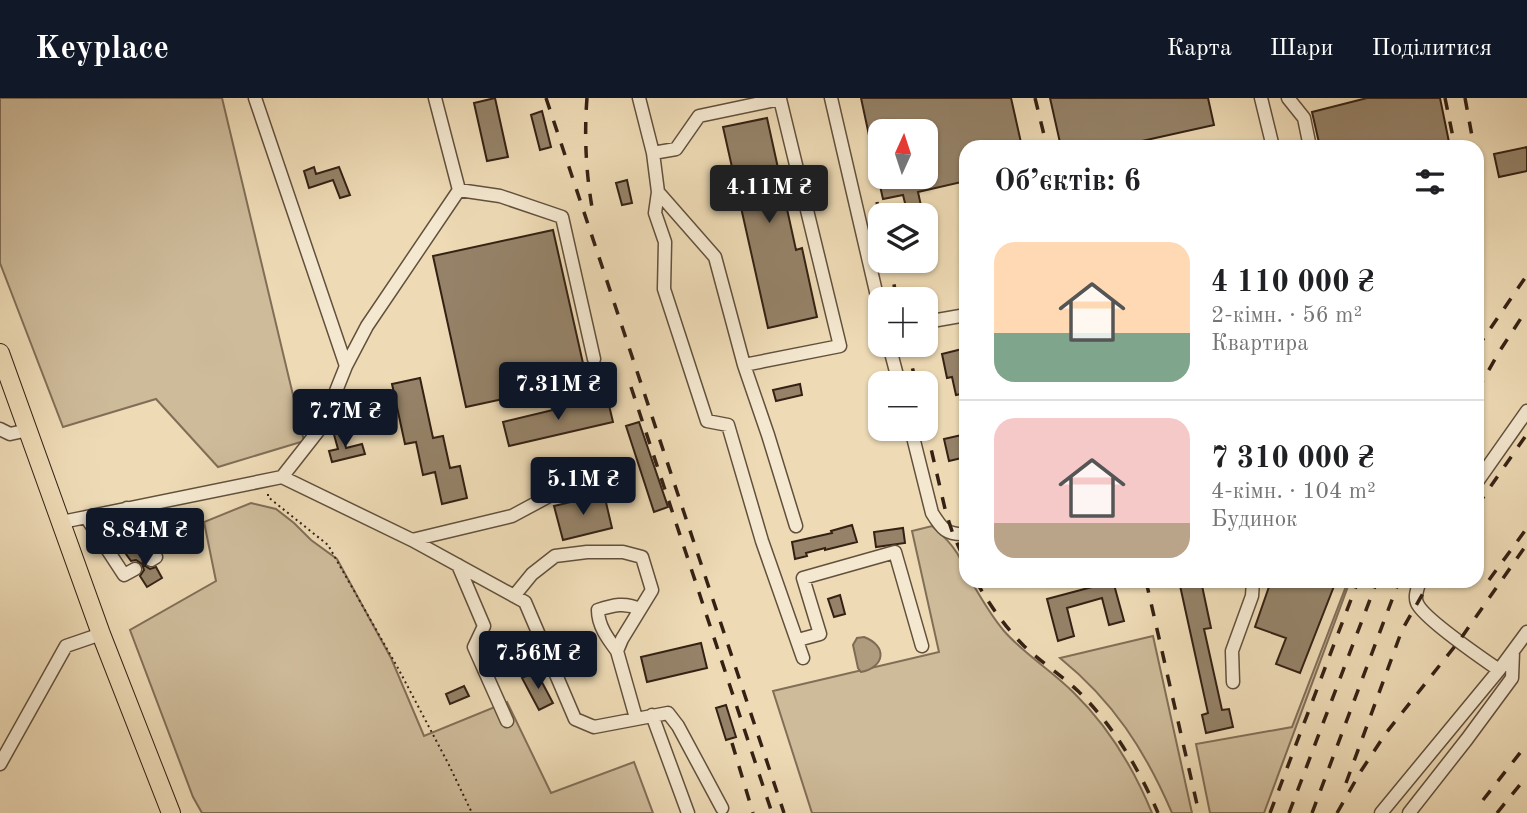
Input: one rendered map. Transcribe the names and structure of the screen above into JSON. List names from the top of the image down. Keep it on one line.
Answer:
{"north":"top","page":{"header":"Keyplace","nav":["Карта","Шари","Поділитися"],"map_buttons":["+","−"],"heading":"Об’єктів: 6","price":["4.11M ₴","7.31M ₴","7.7M ₴","5.1M ₴","8.84M ₴","7.56M ₴"],"list":[{"name":"4 110 000 ₴","note":"2-кімн. · 56 m² · Квартира"},{"name":"7 310 000 ₴","note":"4-кімн. · 104 m² · Будинок"}]}}
